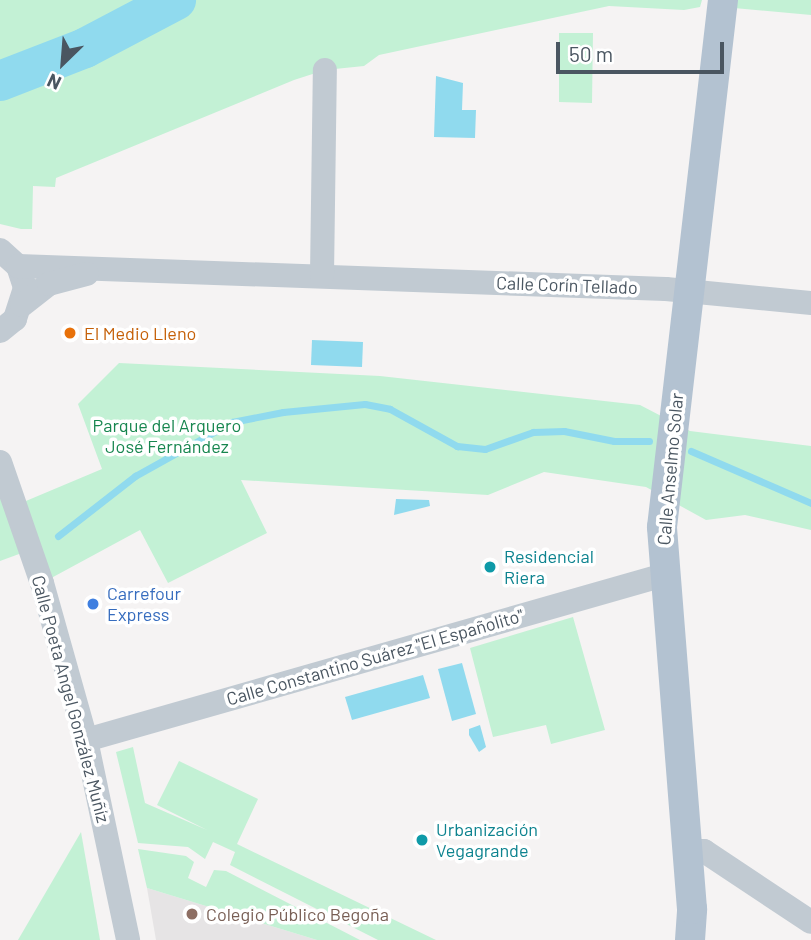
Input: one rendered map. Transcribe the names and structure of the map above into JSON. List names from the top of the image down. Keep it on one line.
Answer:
{"streets":{"main road":["Calle Anselmo Solar"],"street":["Calle Corín Tellado","Calle Constantino Suárez \"El Españolito\"","Calle Poeta Angel González Muñíz"]},"crossings":[["Calle Corín Tellado","Calle Anselmo Solar"],["Calle Anselmo Solar","Calle Constantino Suárez \"El Españolito\""],["Calle Constantino Suárez \"El Españolito\"","Calle Poeta Angel González Muñíz"]],"parks":["Parque del Arquero José Fernández"],"places":["El Medio Lleno","Residencial Riera","Carrefour Express","Urbanización Vegagrande","Colegio Público Begoña"],"scale_bar":"50 m","north":"bottom left"}
